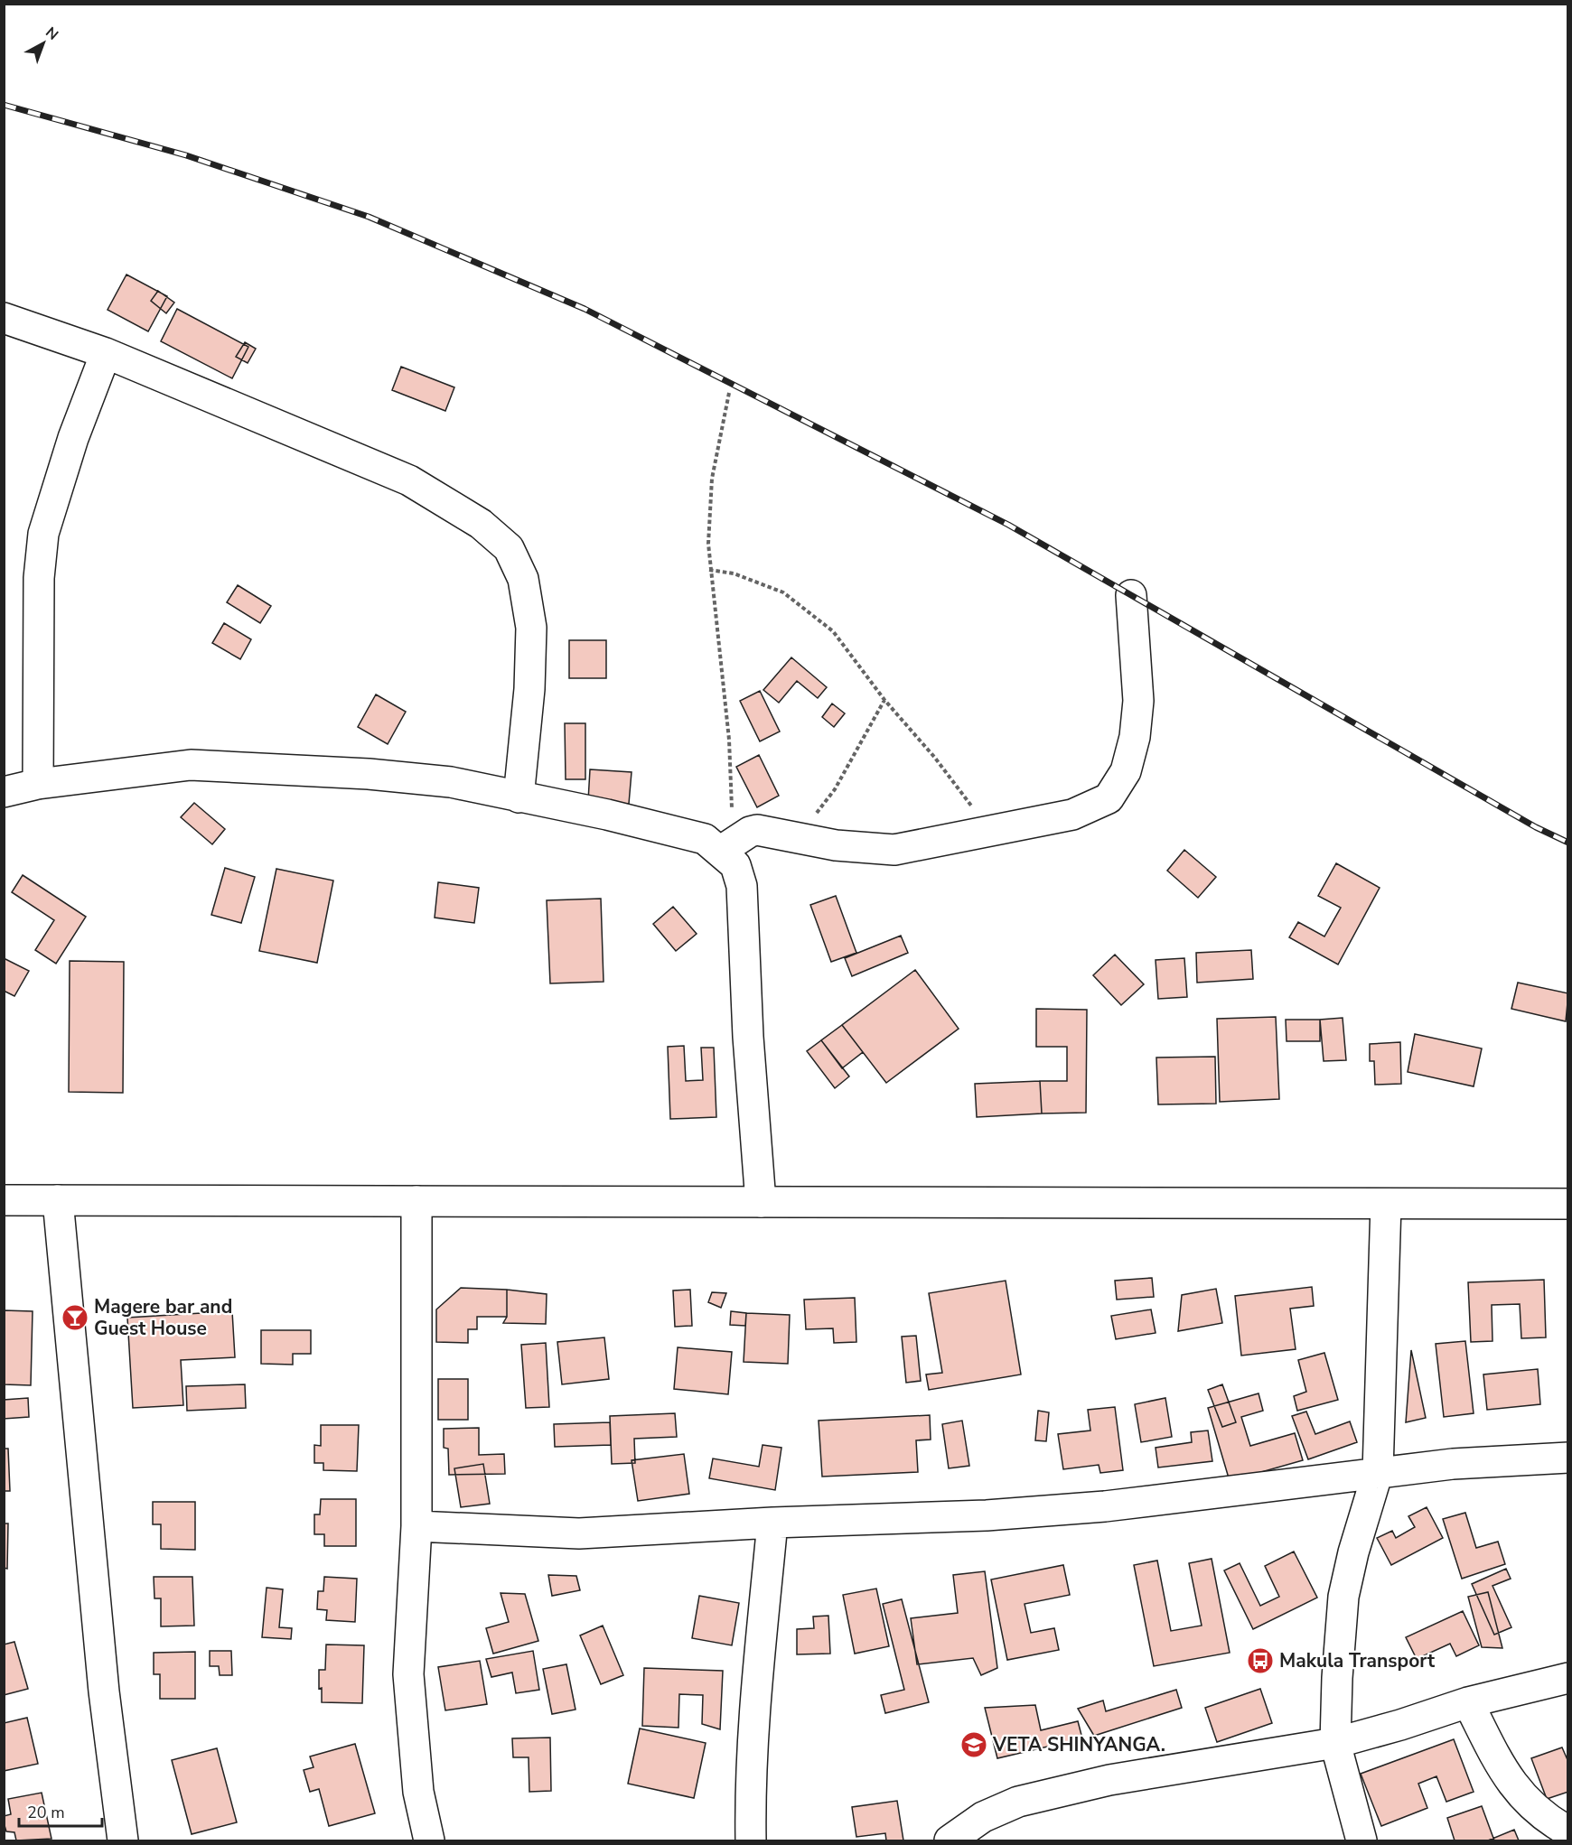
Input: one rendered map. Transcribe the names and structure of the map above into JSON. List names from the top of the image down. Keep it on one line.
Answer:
{"places":{"bar":["Magere bar and Guest House"],"bus stop":["Makula Transport"],"school or university":["VETA SHINYANGA."]},"scale_bar":"20 m","north":"top right"}
